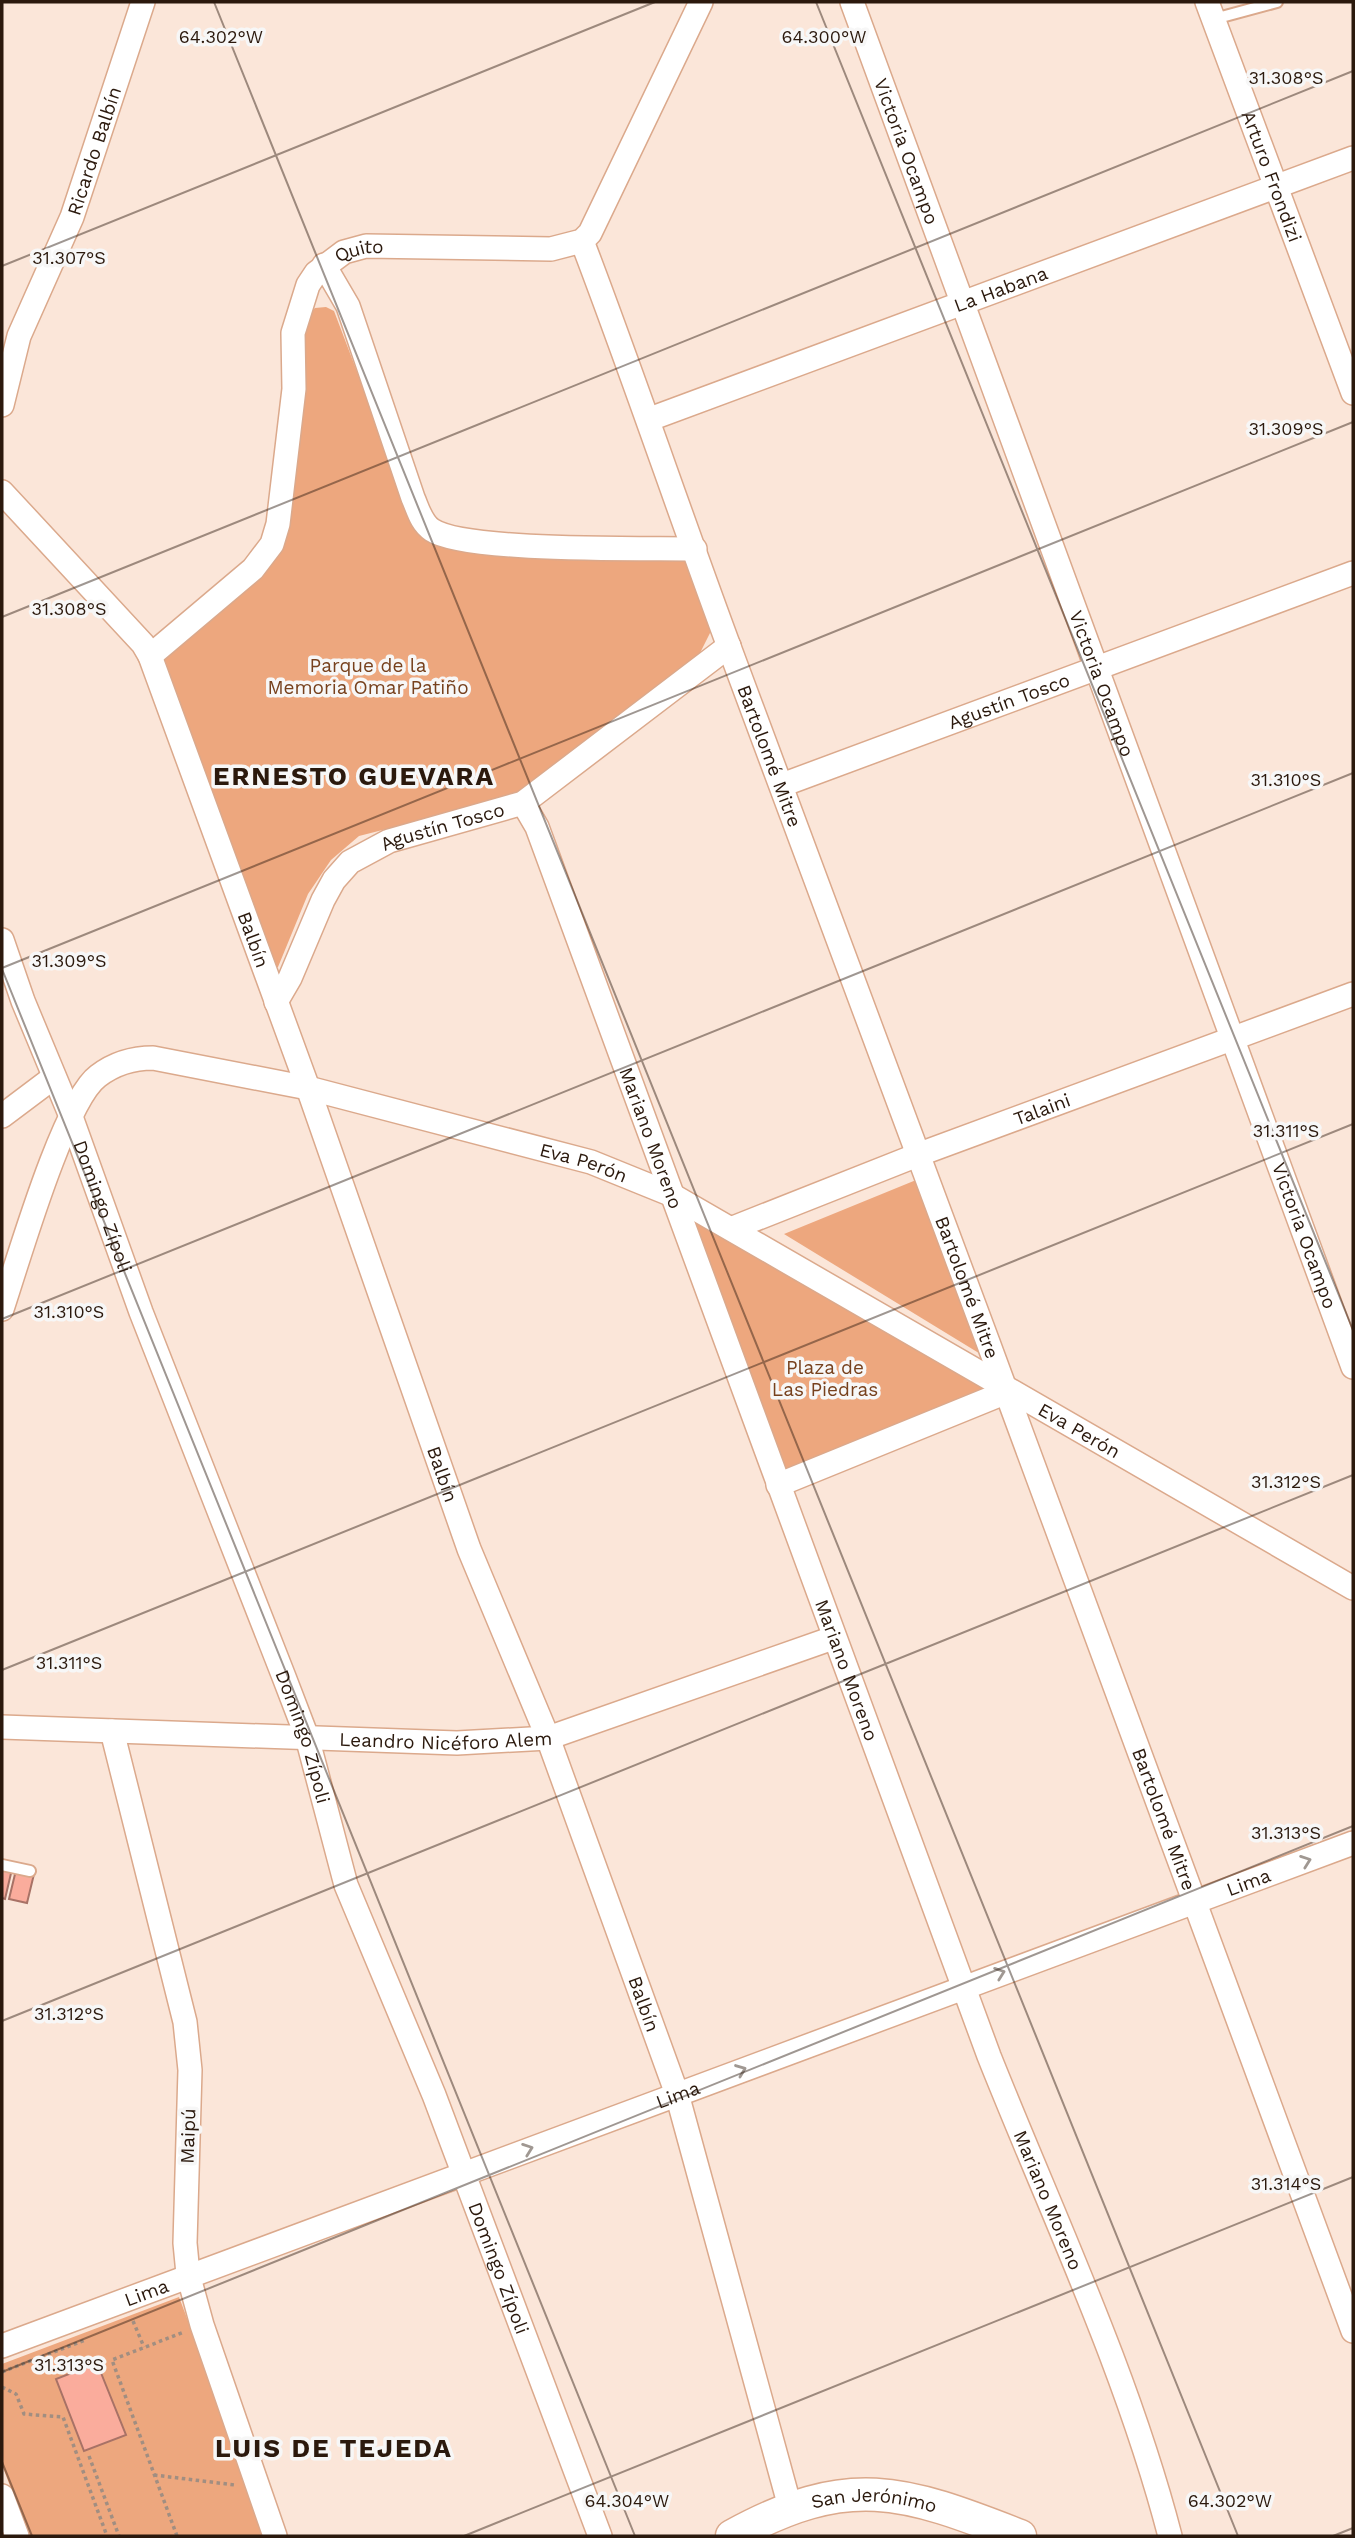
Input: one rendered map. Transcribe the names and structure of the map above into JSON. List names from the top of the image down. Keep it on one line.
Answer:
{"streets":{"main road":["San Jerónimo"],"street":["Ricardo Balbín","Victoria Ocampo","Arturo Frondizi","Quito","La Habana","Agustín Tosco","Bartolomé Mitre","Balbín","Talaini","Mariano Moreno","Eva Perón","Domingo Zípoli","Leandro Nicéforo Alem","Lima","Maipú"]},"crossings":[["Victoria Ocampo","La Habana"],["Victoria Ocampo","Agustín Tosco"],["Victoria Ocampo","Talaini"],["Arturo Frondizi","La Habana"],["Quito","Bartolomé Mitre"],["Quito","Balbín"],["La Habana","Bartolomé Mitre"],["Agustín Tosco","Bartolomé Mitre"],["Agustín Tosco","Balbín"],["Agustín Tosco","Mariano Moreno"],["Bartolomé Mitre","Talaini"],["Bartolomé Mitre","Eva Perón"],["Bartolomé Mitre","Lima"],["Balbín","Eva Perón"],["Balbín","Leandro Nicéforo Alem"],["Balbín","Lima"],["Balbín","San Jerónimo"],["Talaini","Eva Perón"],["Mariano Moreno","Eva Perón"],["Mariano Moreno","Leandro Nicéforo Alem"],["Mariano Moreno","Lima"],["Eva Perón","Domingo Zípoli"],["Domingo Zípoli","Leandro Nicéforo Alem"],["Domingo Zípoli","Lima"],["Leandro Nicéforo Alem","Maipú"],["Lima","Maipú"]],"one_way":["Lima"],"districts":["ERNESTO GUEVARA","LUIS DE TEJEDA"],"parks":["Parque de la Memoria Omar Patiño","Plaza de Las Piedras"],"coordinates":["64.302°W","64.300°W","31.308°S","31.307°S","31.309°S","31.310°S","31.311°S","31.312°S","31.313°S","31.314°S","64.304°W"]}
